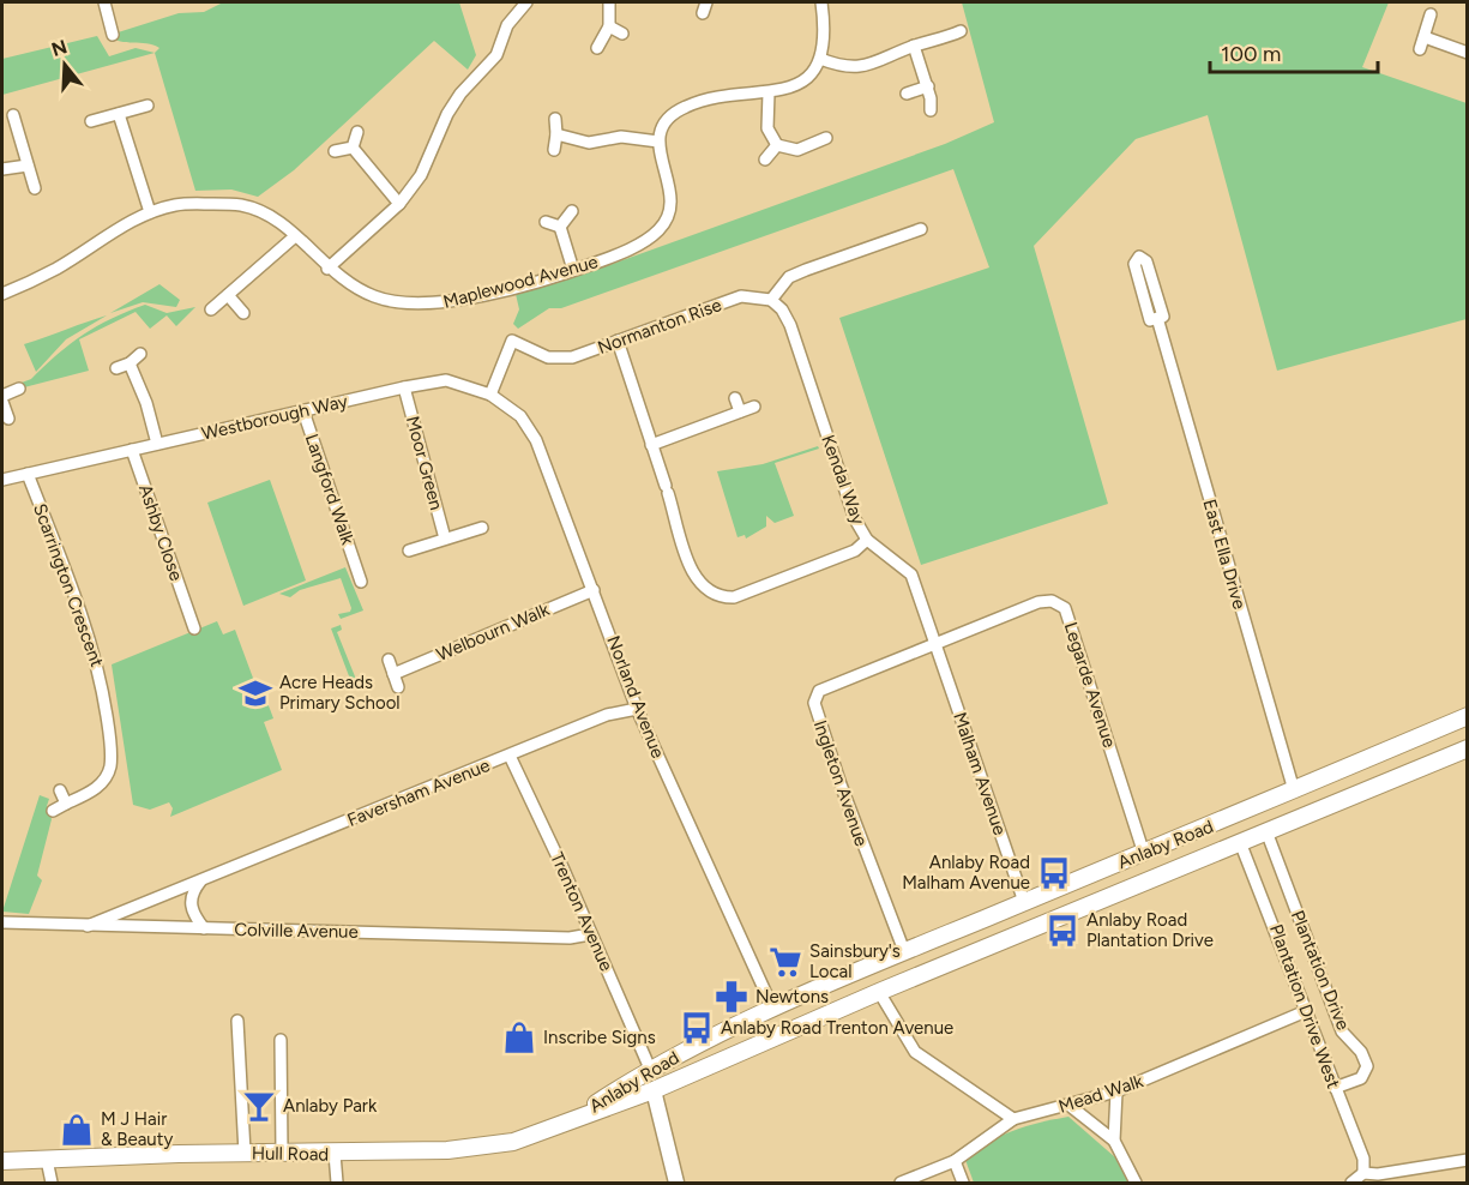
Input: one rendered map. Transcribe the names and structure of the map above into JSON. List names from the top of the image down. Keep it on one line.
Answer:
{"streets":{"main road":["Anlaby Road","Hull Road"],"street":["Maplewood Avenue","Normanton Rise","Westborough Way","Moor Green","Kendal Way","Langford Walk","Ashby Close","East Ella Drive","Scarrington Crescent","Welbourn Walk","Legarde Avenue","Norland Avenue","Malham Avenue","Ingleton Avenue","Faversham Avenue","Trenton Avenue","Colville Avenue","Plantation Drive","Plantation Drive West","Mead Walk"]},"crossings":[["Normanton Rise","Westborough Way"],["Normanton Rise","Kendal Way"],["Normanton Rise","Norland Avenue"],["Westborough Way","Moor Green"],["Westborough Way","Langford Walk"],["Westborough Way","Ashby Close"],["Westborough Way","Scarrington Crescent"],["Westborough Way","Norland Avenue"],["Kendal Way","Legarde Avenue"],["Kendal Way","Malham Avenue"],["Kendal Way","Ingleton Avenue"],["East Ella Drive","Anlaby Road"],["Welbourn Walk","Norland Avenue"],["Legarde Avenue","Malham Avenue"],["Legarde Avenue","Ingleton Avenue"],["Legarde Avenue","Anlaby Road"],["Norland Avenue","Faversham Avenue"],["Norland Avenue","Anlaby Road"],["Malham Avenue","Ingleton Avenue"],["Malham Avenue","Anlaby Road"],["Ingleton Avenue","Anlaby Road"],["Faversham Avenue","Trenton Avenue"],["Faversham Avenue","Colville Avenue"],["Anlaby Road","Trenton Avenue"],["Anlaby Road","Plantation Drive"],["Anlaby Road","Plantation Drive West"],["Anlaby Road","Hull Road"],["Trenton Avenue","Colville Avenue"],["Plantation Drive","Plantation Drive West"],["Plantation Drive West","Mead Walk"]],"places":{"school or university":["Acre Heads Primary School"],"bus stop":["Anlaby Road Malham Avenue","Anlaby Road Plantation Drive","Anlaby Road Trenton Avenue"],"supermarket":["Sainsbury's Local"],"pharmacy":["Newtons"],"shop":["Inscribe Signs","M J Hair & Beauty"],"bar":["Anlaby Park"]},"scale_bar":"100 m","north":"top"}
